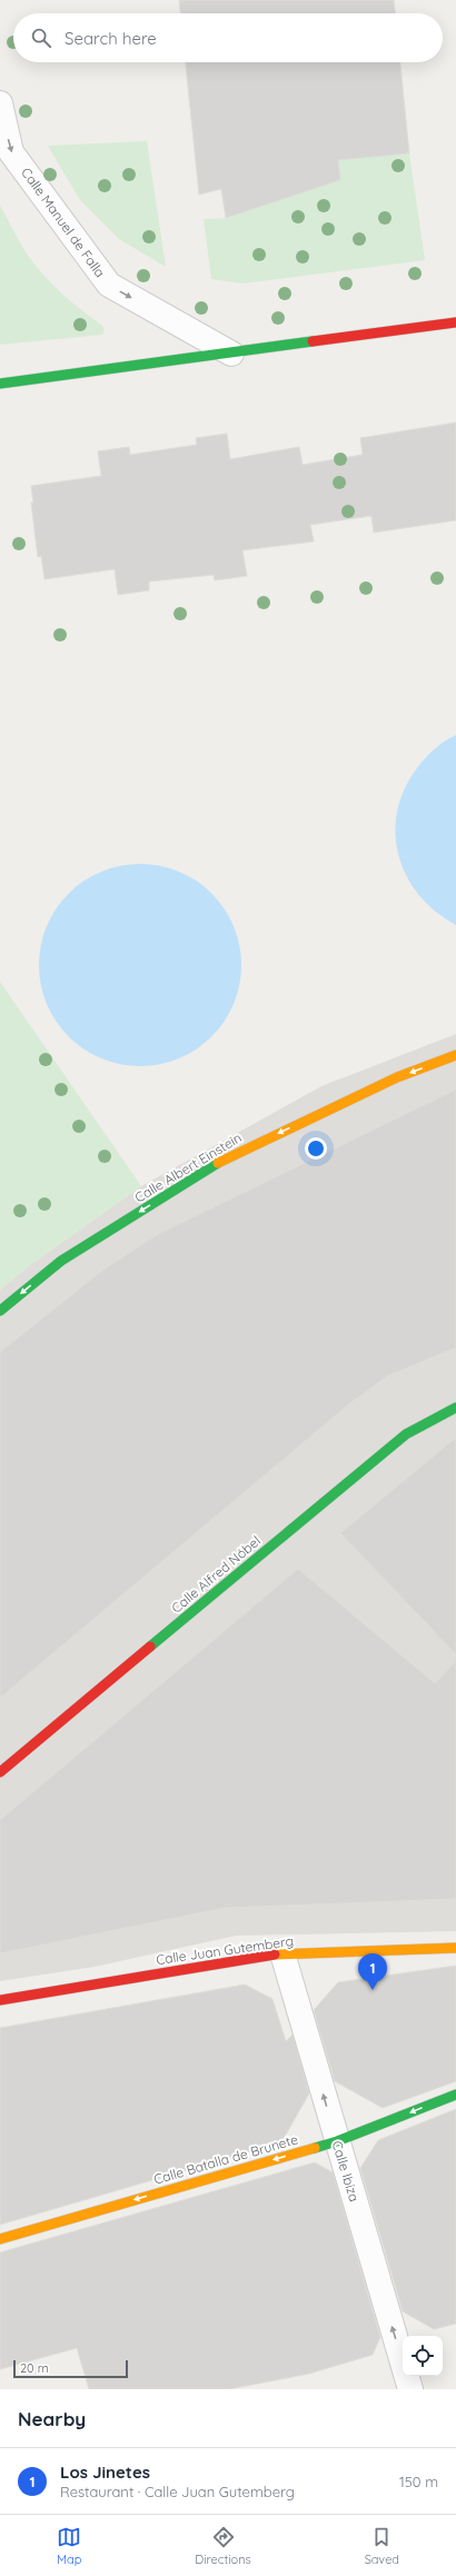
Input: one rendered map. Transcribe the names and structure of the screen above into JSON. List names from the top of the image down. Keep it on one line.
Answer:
{"streets":{"street":["Calle Manuel de Falla","Calle Albert Einstein","Calle Alfred Nóbel","Calle Juan Gutemberg","Calle Batalla de Brunete","Calle Ibiza"]},"crossings":[["Calle Juan Gutemberg","Calle Ibiza"],["Calle Batalla de Brunete","Calle Ibiza"]],"one_way":["Calle Manuel de Falla","Calle Albert Einstein","Calle Batalla de Brunete","Calle Ibiza"],"scale_bar":"20 m","page":{"search":"Search here","pins":"1","scale":"20 m","heading":"Nearby","list":[{"mark":"1","name":"Los Jinetes","note":"Restaurant · Calle Juan Gutemberg","value":"150 m"}],"nav":["Map","Directions","Saved"]}}
